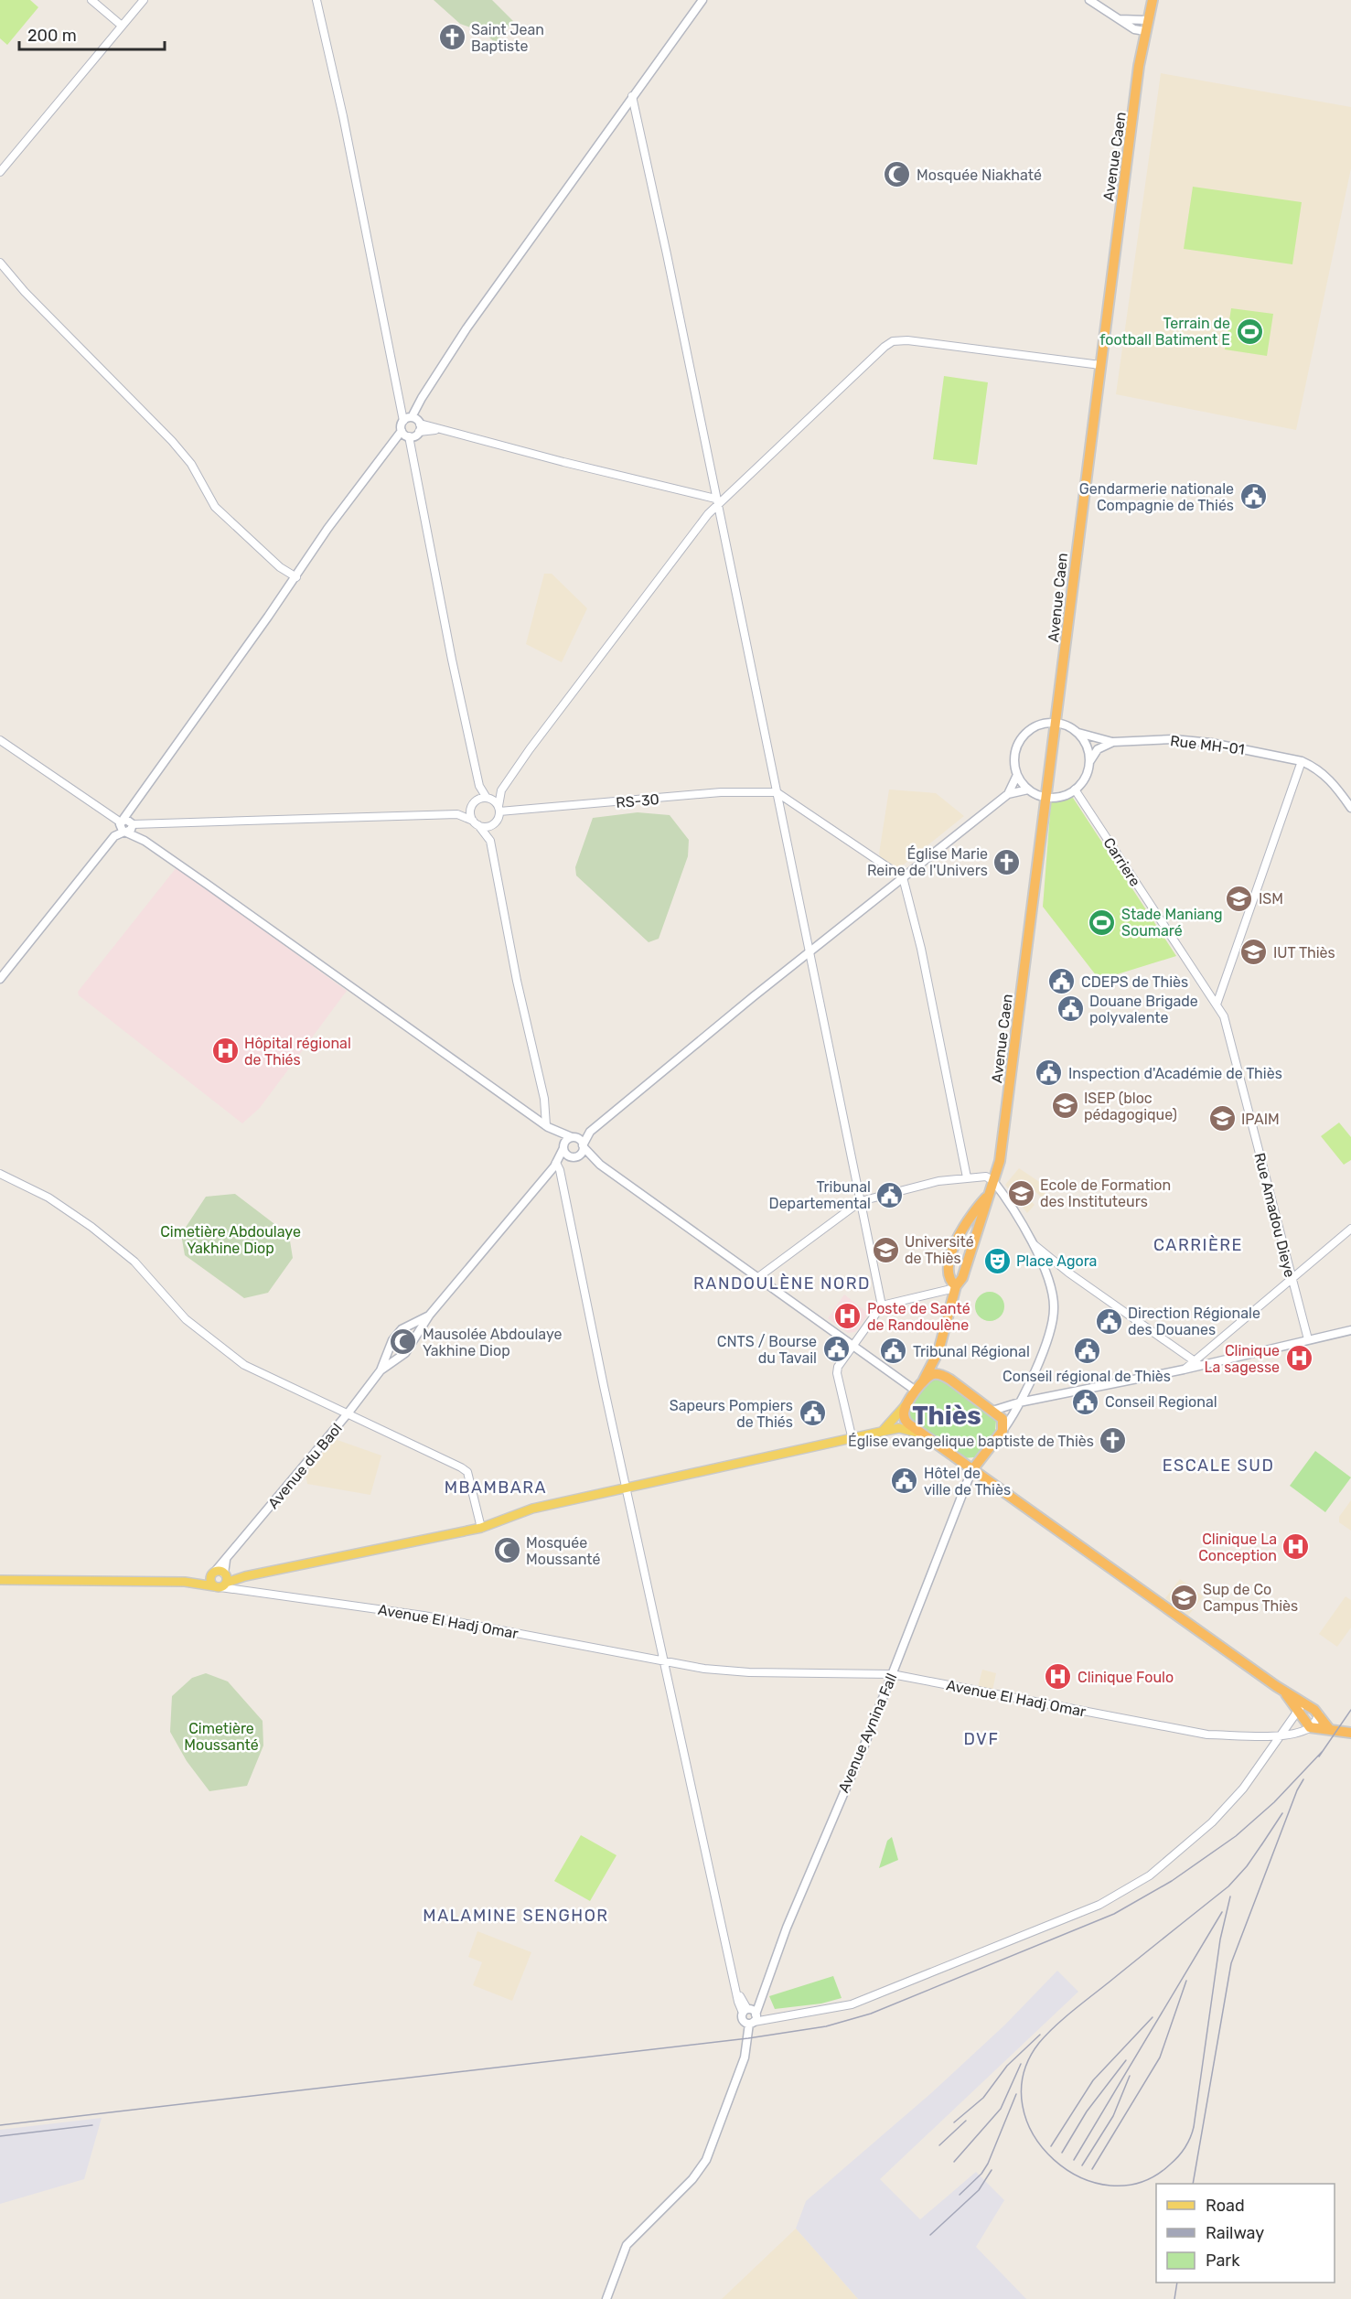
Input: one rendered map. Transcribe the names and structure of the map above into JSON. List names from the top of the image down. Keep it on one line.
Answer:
{"streets":{"highway":["Avenue Caen"],"main road":["Rue MH-01","Avenue du Baol","Avenue Aynina Fall"],"street":["RS-30","Carriere","Rue Amadou Dieye","Avenue El Hadj Omar"]},"crossings":[["Avenue Caen","Rue MH-01"],["Carriere","Rue Amadou Dieye"],["Avenue El Hadj Omar","Avenue Aynina Fall"]],"districts":["CARRIÈRE","RANDOULÈNE NORD","Thiès","ESCALE SUD","MBAMBARA","DVF","MALAMINE SENGHOR"],"parks":["Cimetière Abdoulaye Yakhine Diop","Cimetière Moussanté"],"places":{"church":["Saint Jean Baptiste","Église Marie Reine de l'Univers","Église evangelique baptiste de Thiès"],"mosque":["Mosquée Niakhaté","Mausolée Abdoulaye Yakhine Diop","Mosquée Moussanté"],"sports":["Terrain de football Batiment E","Stade Maniang Soumaré"],"public building":["Gendarmerie nationale Compagnie de Thiés","CDEPS de Thiès","Douane Brigade polyvalente","Inspection d'Académie de Thiès","Tribunal Departemental","Direction Régionale des Douanes","CNTS / Bourse du Tavail","Conseil régional de Thiès","Tribunal Régional","Conseil Regional","Sapeurs Pompiers de Thiés","Hôtel de ville de Thiès"],"school or university":["ISM","IUT Thiès","ISEP (bloc pédagogique)","IPAIM","Ecole de Formation des Instituteurs","Université de Thiès","Sup de Co Campus Thiès"],"hospital":["Hôpital régional de Thiés","Poste de Santé de Randoulène","Clinique La sagesse","Clinique La Conception","Clinique Foulo"],"theatre":["Place Agora"]},"legend":["Road","Railway","Park"],"scale_bar":"200 m"}
